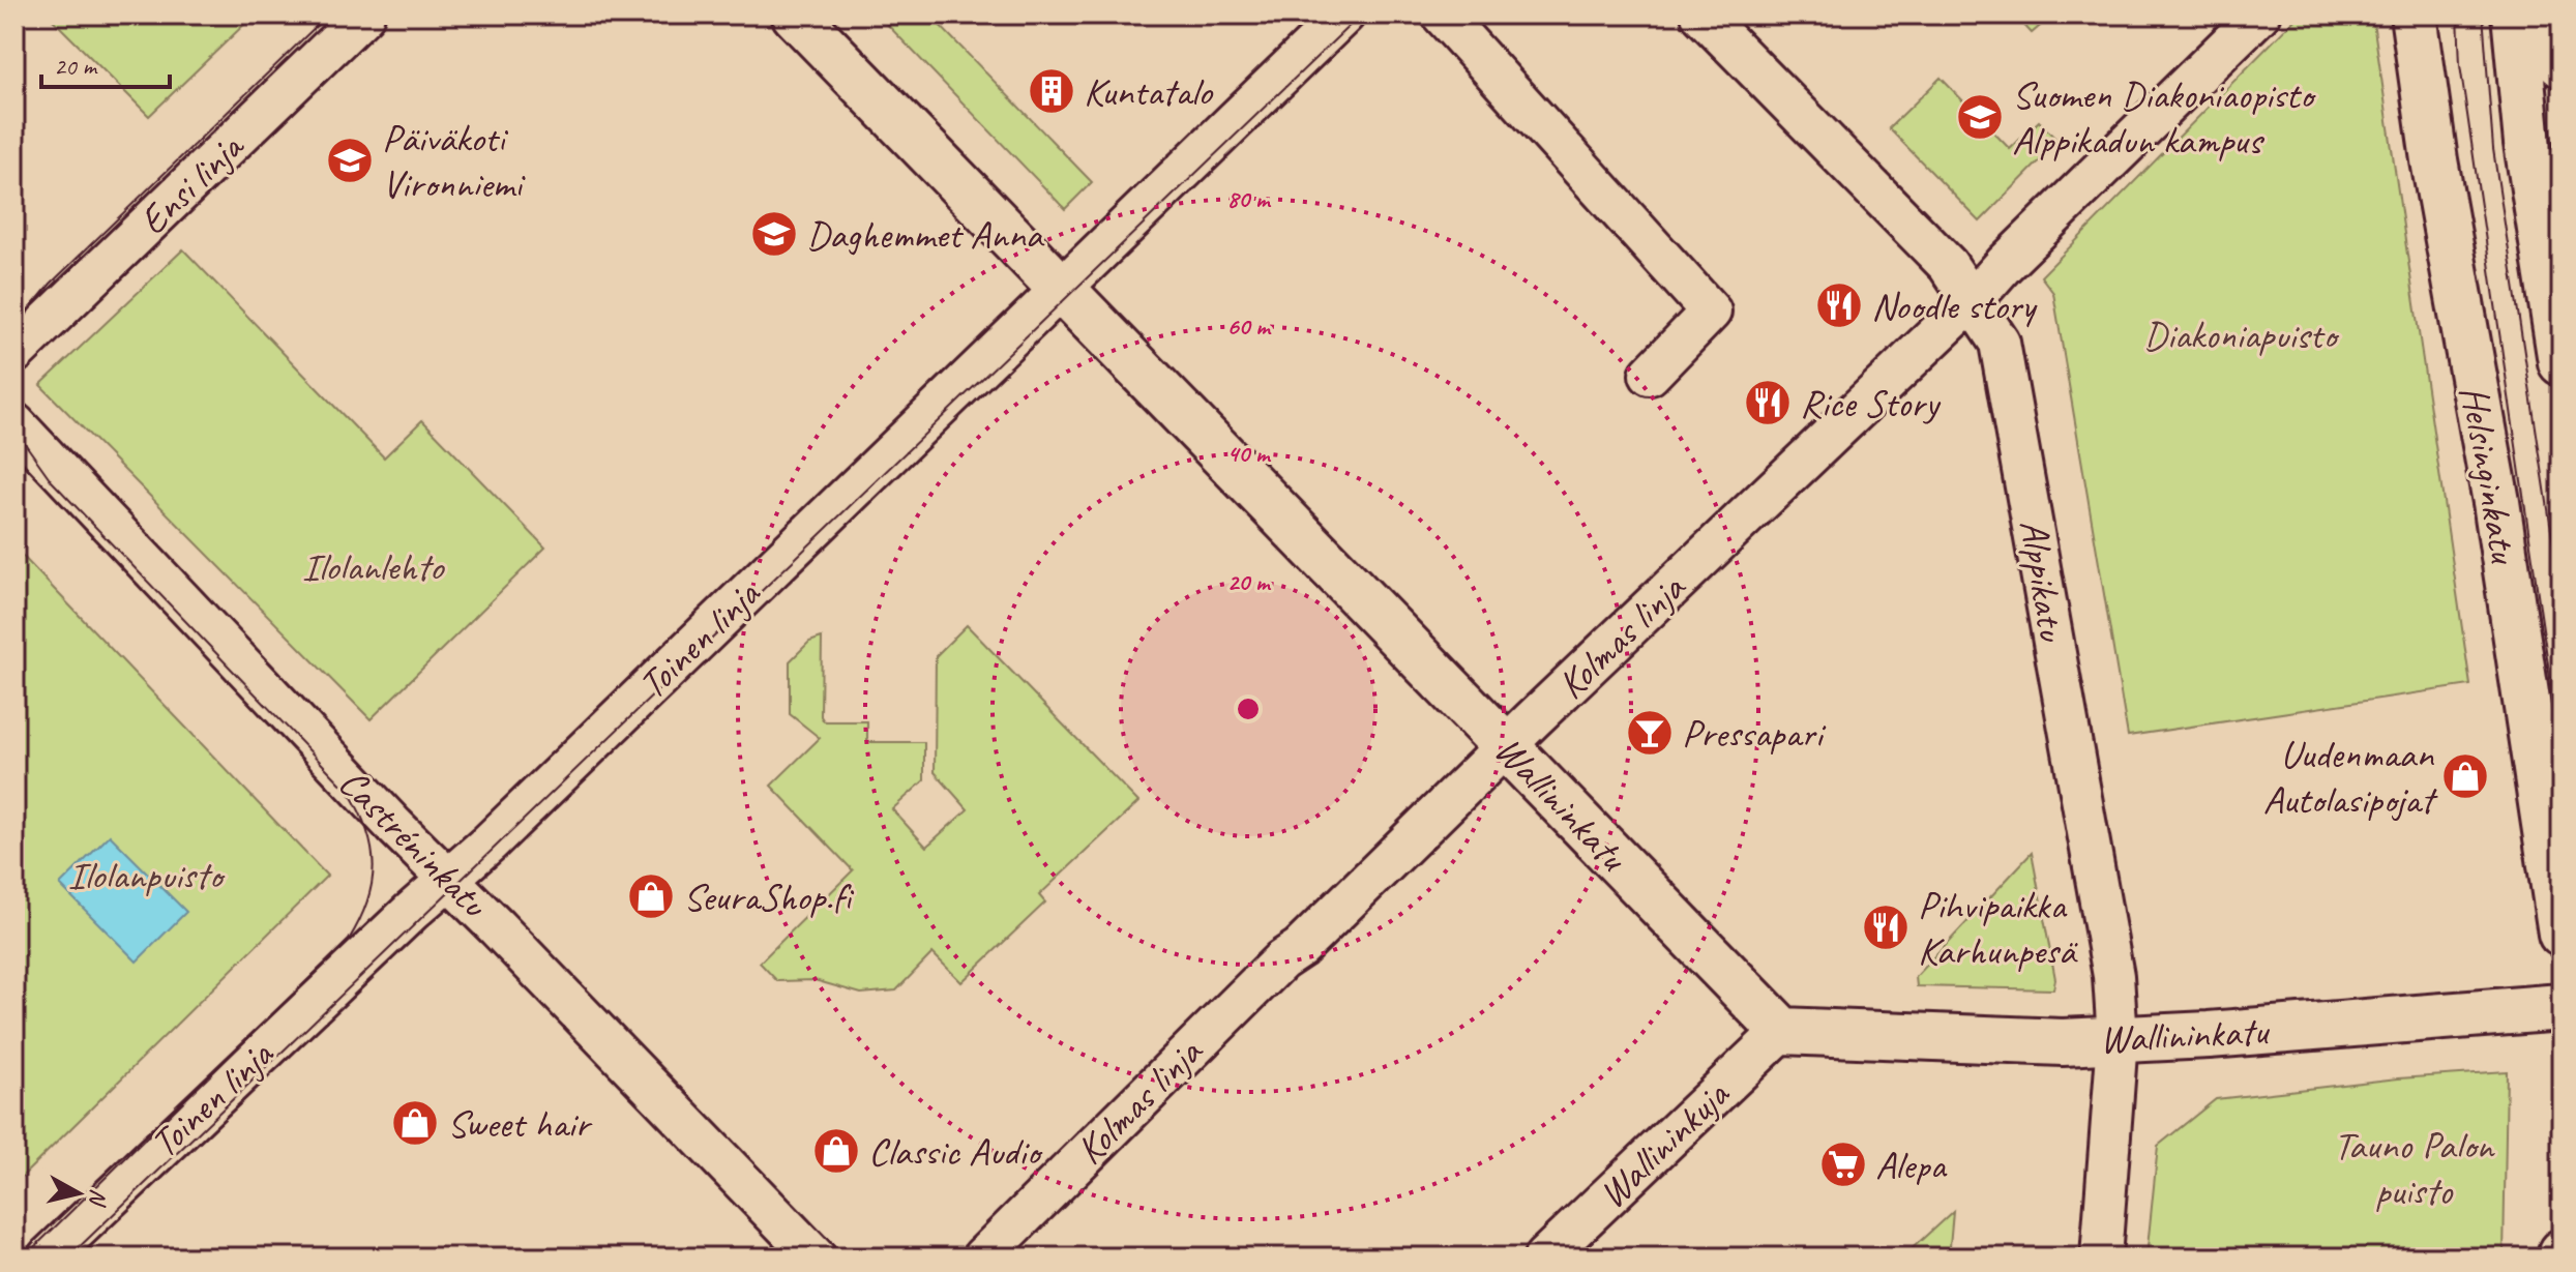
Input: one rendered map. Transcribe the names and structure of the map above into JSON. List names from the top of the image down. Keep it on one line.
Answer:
{"streets":{"main road":["Helsinginkatu","Wallininkatu"],"street":["Ensi linja","Alppikatu","Kolmas linja","Toinen linja","Castréninkatu","Wallininkuja"]},"crossings":[["Alppikatu","Kolmas linja"],["Alppikatu","Wallininkatu"],["Kolmas linja","Wallininkatu"],["Toinen linja","Wallininkatu"],["Toinen linja","Castréninkatu"],["Wallininkatu","Wallininkuja"]],"parks":["Diakoniapuisto","Ilolanlehto","Ilolanpuisto","Tauno Palon puisto"],"places":{"building":["Kuntatalo"],"school or university":["Suomen Diakoniaopisto Alppikadun kampus","Päiväkoti Vironniemi","Daghemmet Anna"],"restaurant":["Noodle story","Rice Story","Pihvipaikka Karhunpesä"],"bar":["Pressapari"],"shop":["Uudenmaan Autolasipojat","SeuraShop.fi","Sweet hair","Classic Audio"],"supermarket":["Alepa"]},"scale_bar":"20 m","north":"right","rings":["80 m","60 m","40 m","20 m"]}
